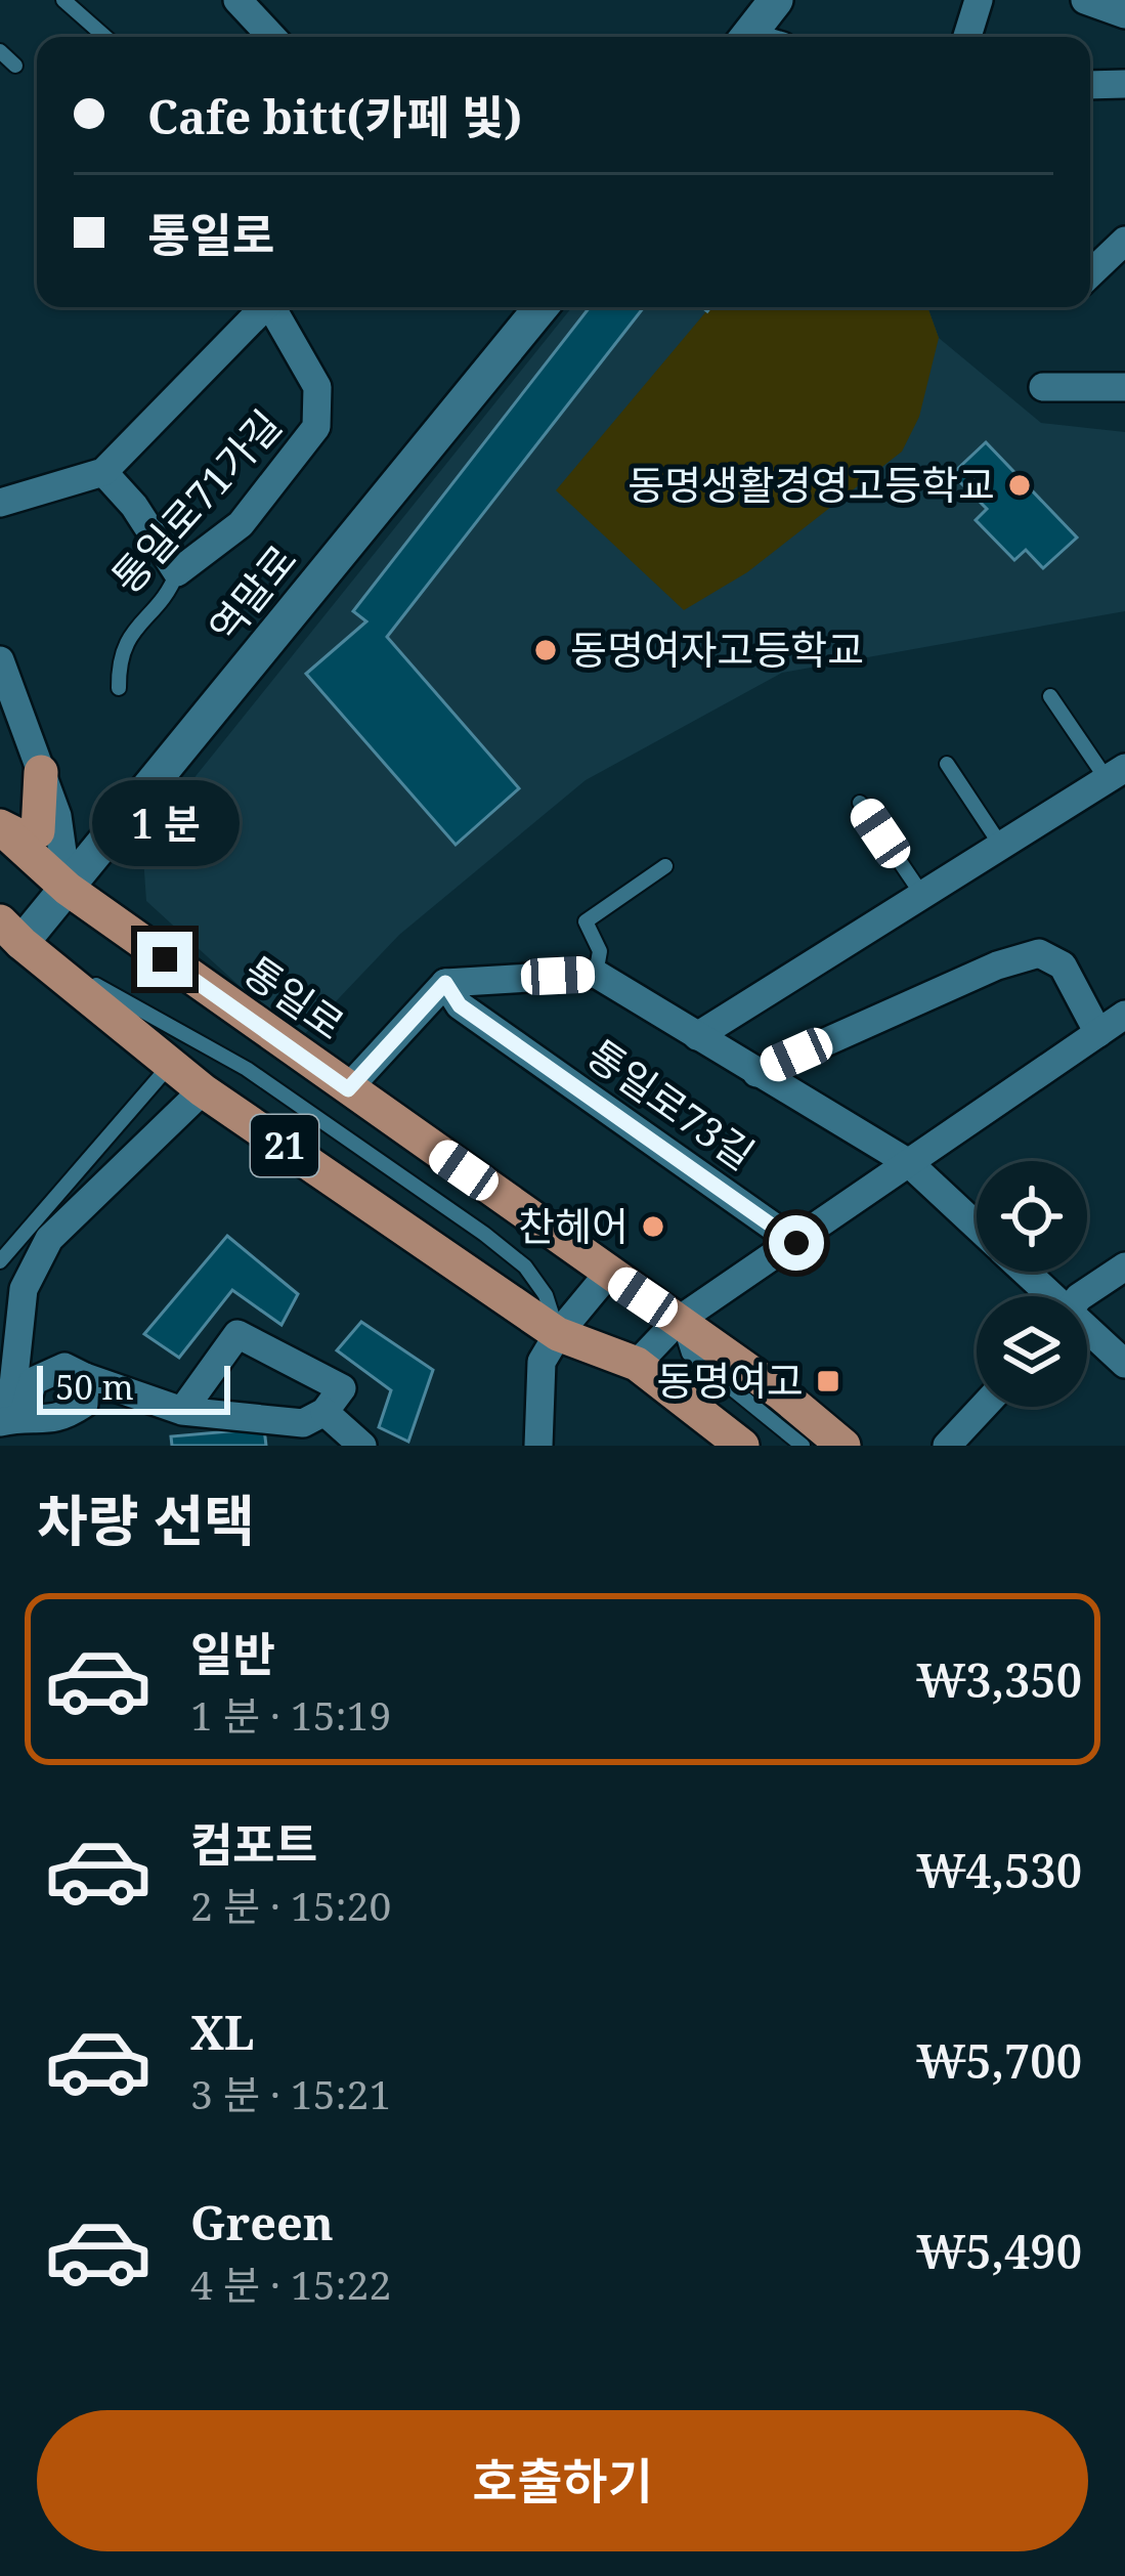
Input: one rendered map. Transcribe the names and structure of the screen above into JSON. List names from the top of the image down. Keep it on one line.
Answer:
{"streets":{"main road":["통일로","21"],"street":["통일로71가길","역말로","통일로73길"]},"crossings":[["역말로","통일로"],["역말로","21"]],"places":{"other":["동명생활경영고등학교","동명여자고등학교","찬헤어"],"transit":["동명여고"]},"scale_bar":"50 m","page":{"banner":["Cafe bitt(카페 빛)","통일로"],"bubble":"1 분","scale":"50 m","heading":"차량 선택","list":[{"name":"일반","note":"1 분 · 15:19","value":"₩3,350"},{"name":"컴포트","note":"2 분 · 15:20","value":"₩4,530"},{"name":"XL","note":"3 분 · 15:21","value":"₩5,700"},{"name":"Green","note":"4 분 · 15:22","value":"₩5,490"}],"buttons":"호출하기"}}
